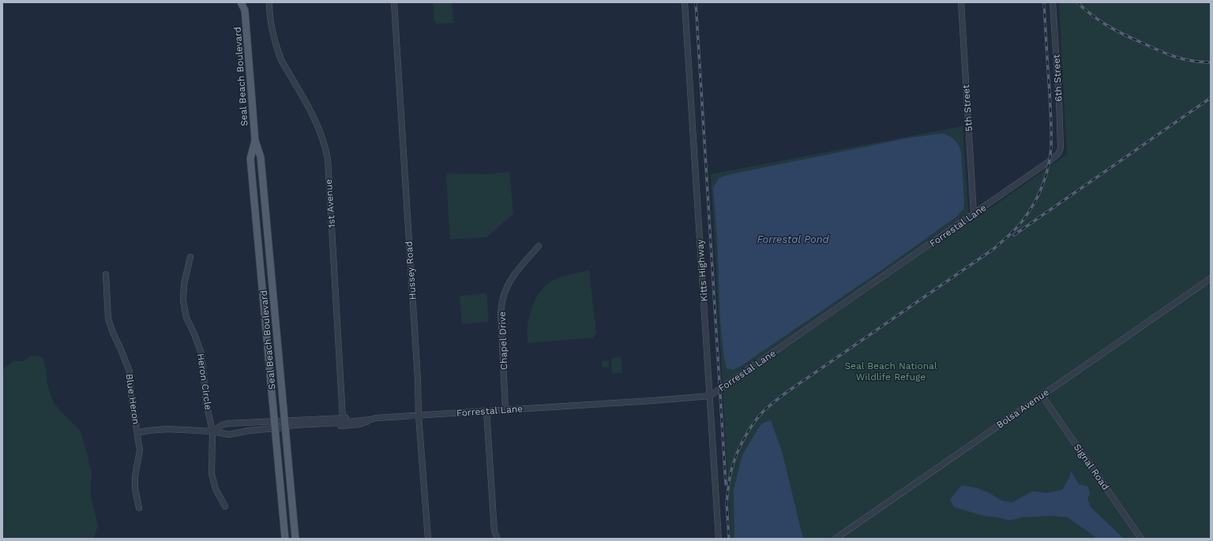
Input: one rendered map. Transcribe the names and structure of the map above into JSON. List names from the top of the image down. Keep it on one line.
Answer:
{"streets":{"main road":["Seal Beach Boulevard"],"street":["6th Street","5th Street","1st Avenue","Forrestal Lane","Hussey Road","Kitts Highway","Chapel Drive","Heron Circle","Blue Heron","Bolsa Avenue","Signal Road"]},"crossings":[["Seal Beach Boulevard","Forrestal Lane"],["6th Street","Forrestal Lane"],["5th Street","Forrestal Lane"],["1st Avenue","Forrestal Lane"],["Forrestal Lane","Hussey Road"],["Forrestal Lane","Kitts Highway"],["Forrestal Lane","Chapel Drive"],["Bolsa Avenue","Signal Road"]],"water":["Forrestal Pond"],"parks":["Seal Beach National Wildlife Refuge"]}
